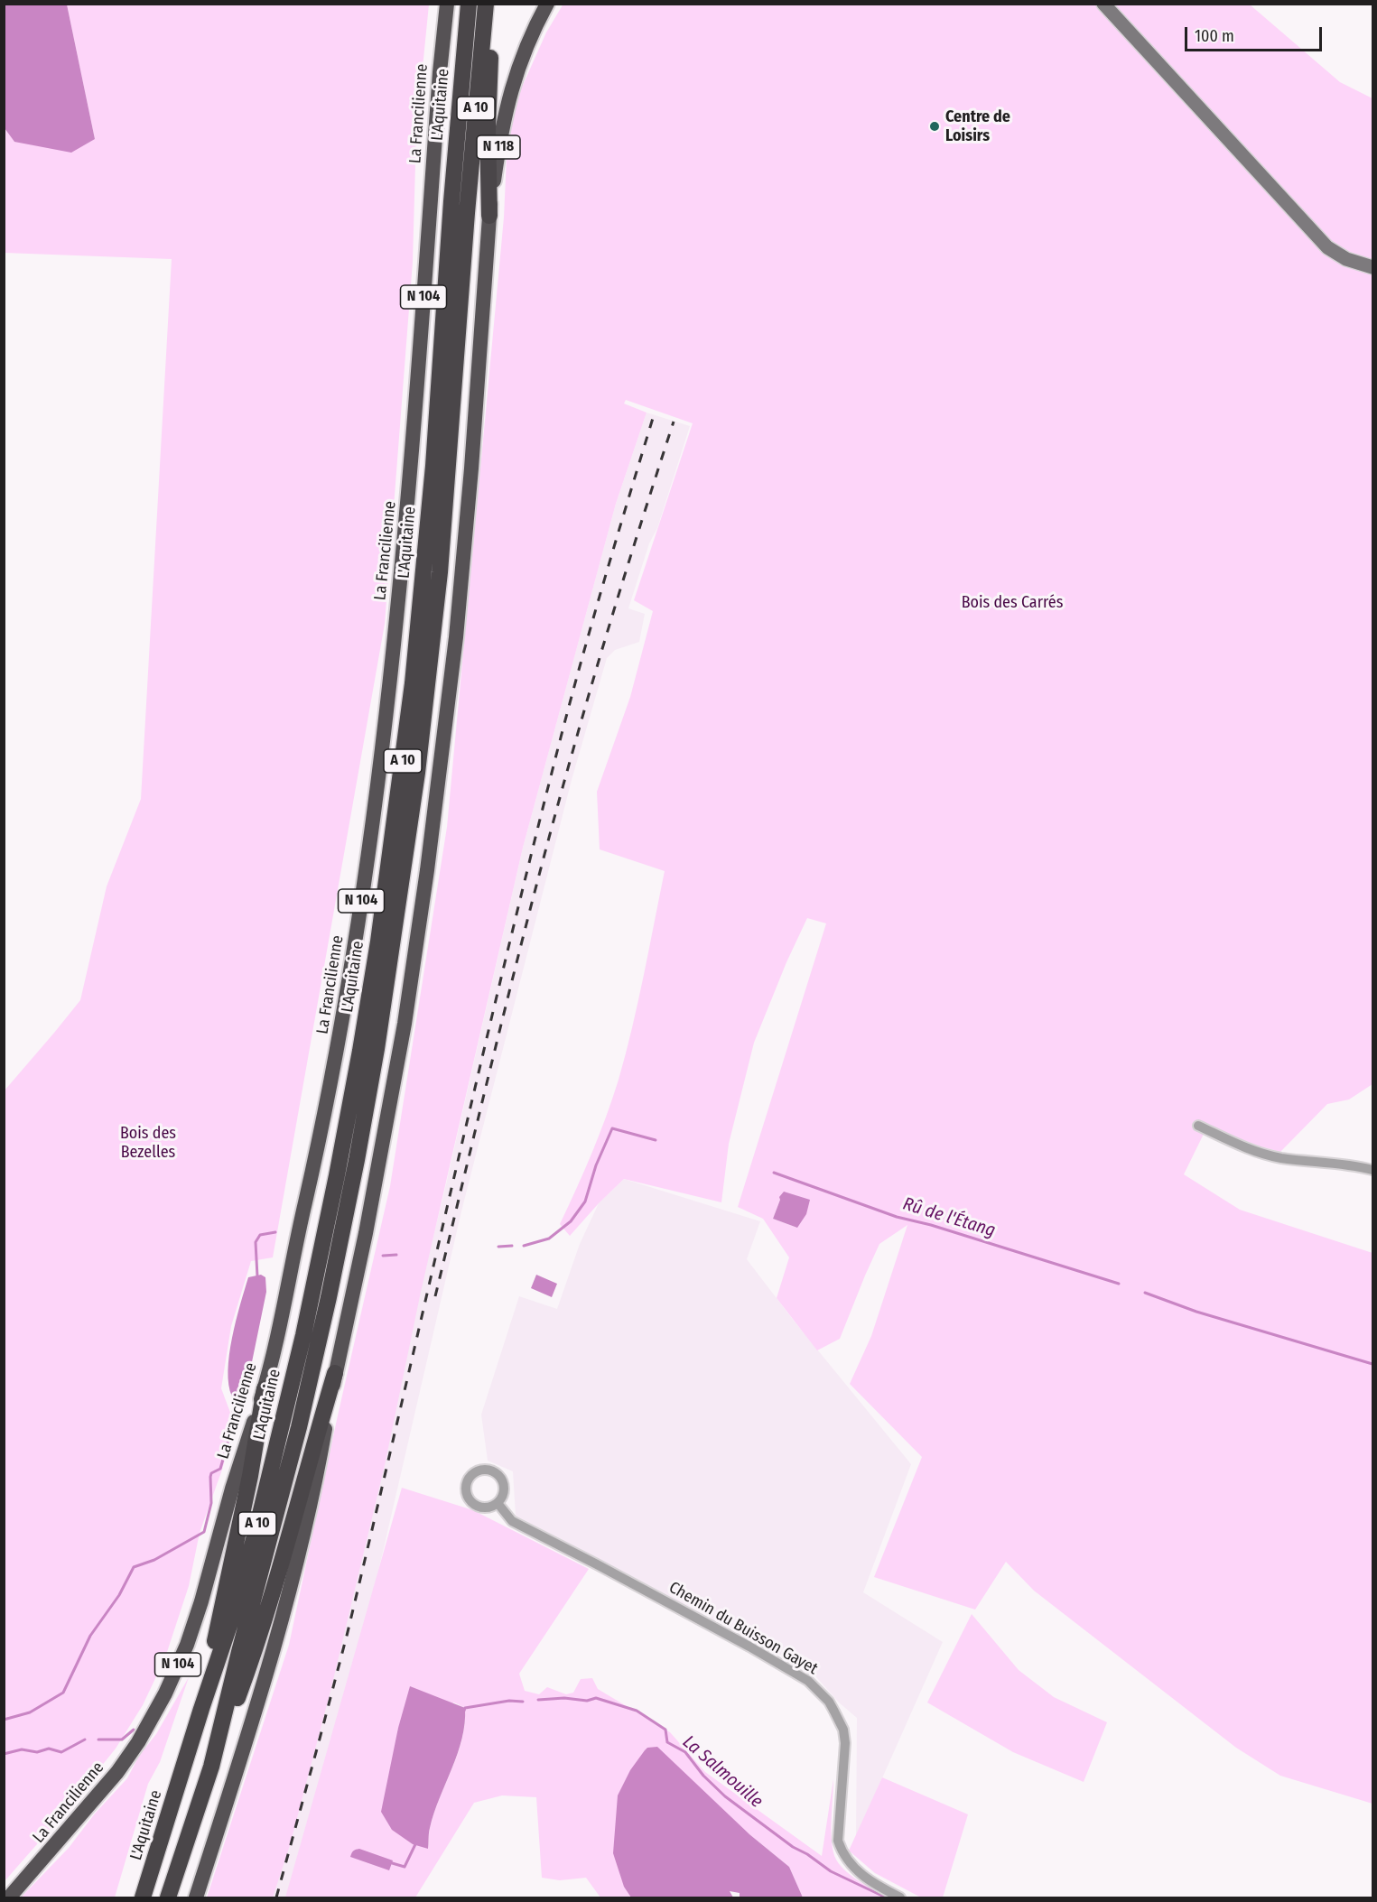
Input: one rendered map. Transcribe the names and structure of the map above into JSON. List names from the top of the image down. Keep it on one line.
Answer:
{"streets":{"highway":["L'Aquitaine","A 10","La Francilienne","N 118","N 104"],"street":["Chemin du Buisson Gayet"]},"water":["Rû de l'Étang","La Salmouille"],"parks":["Bois des Carrés","Bois des Bezelles"],"places":["Centre de Loisirs"],"scale_bar":"100 m"}
